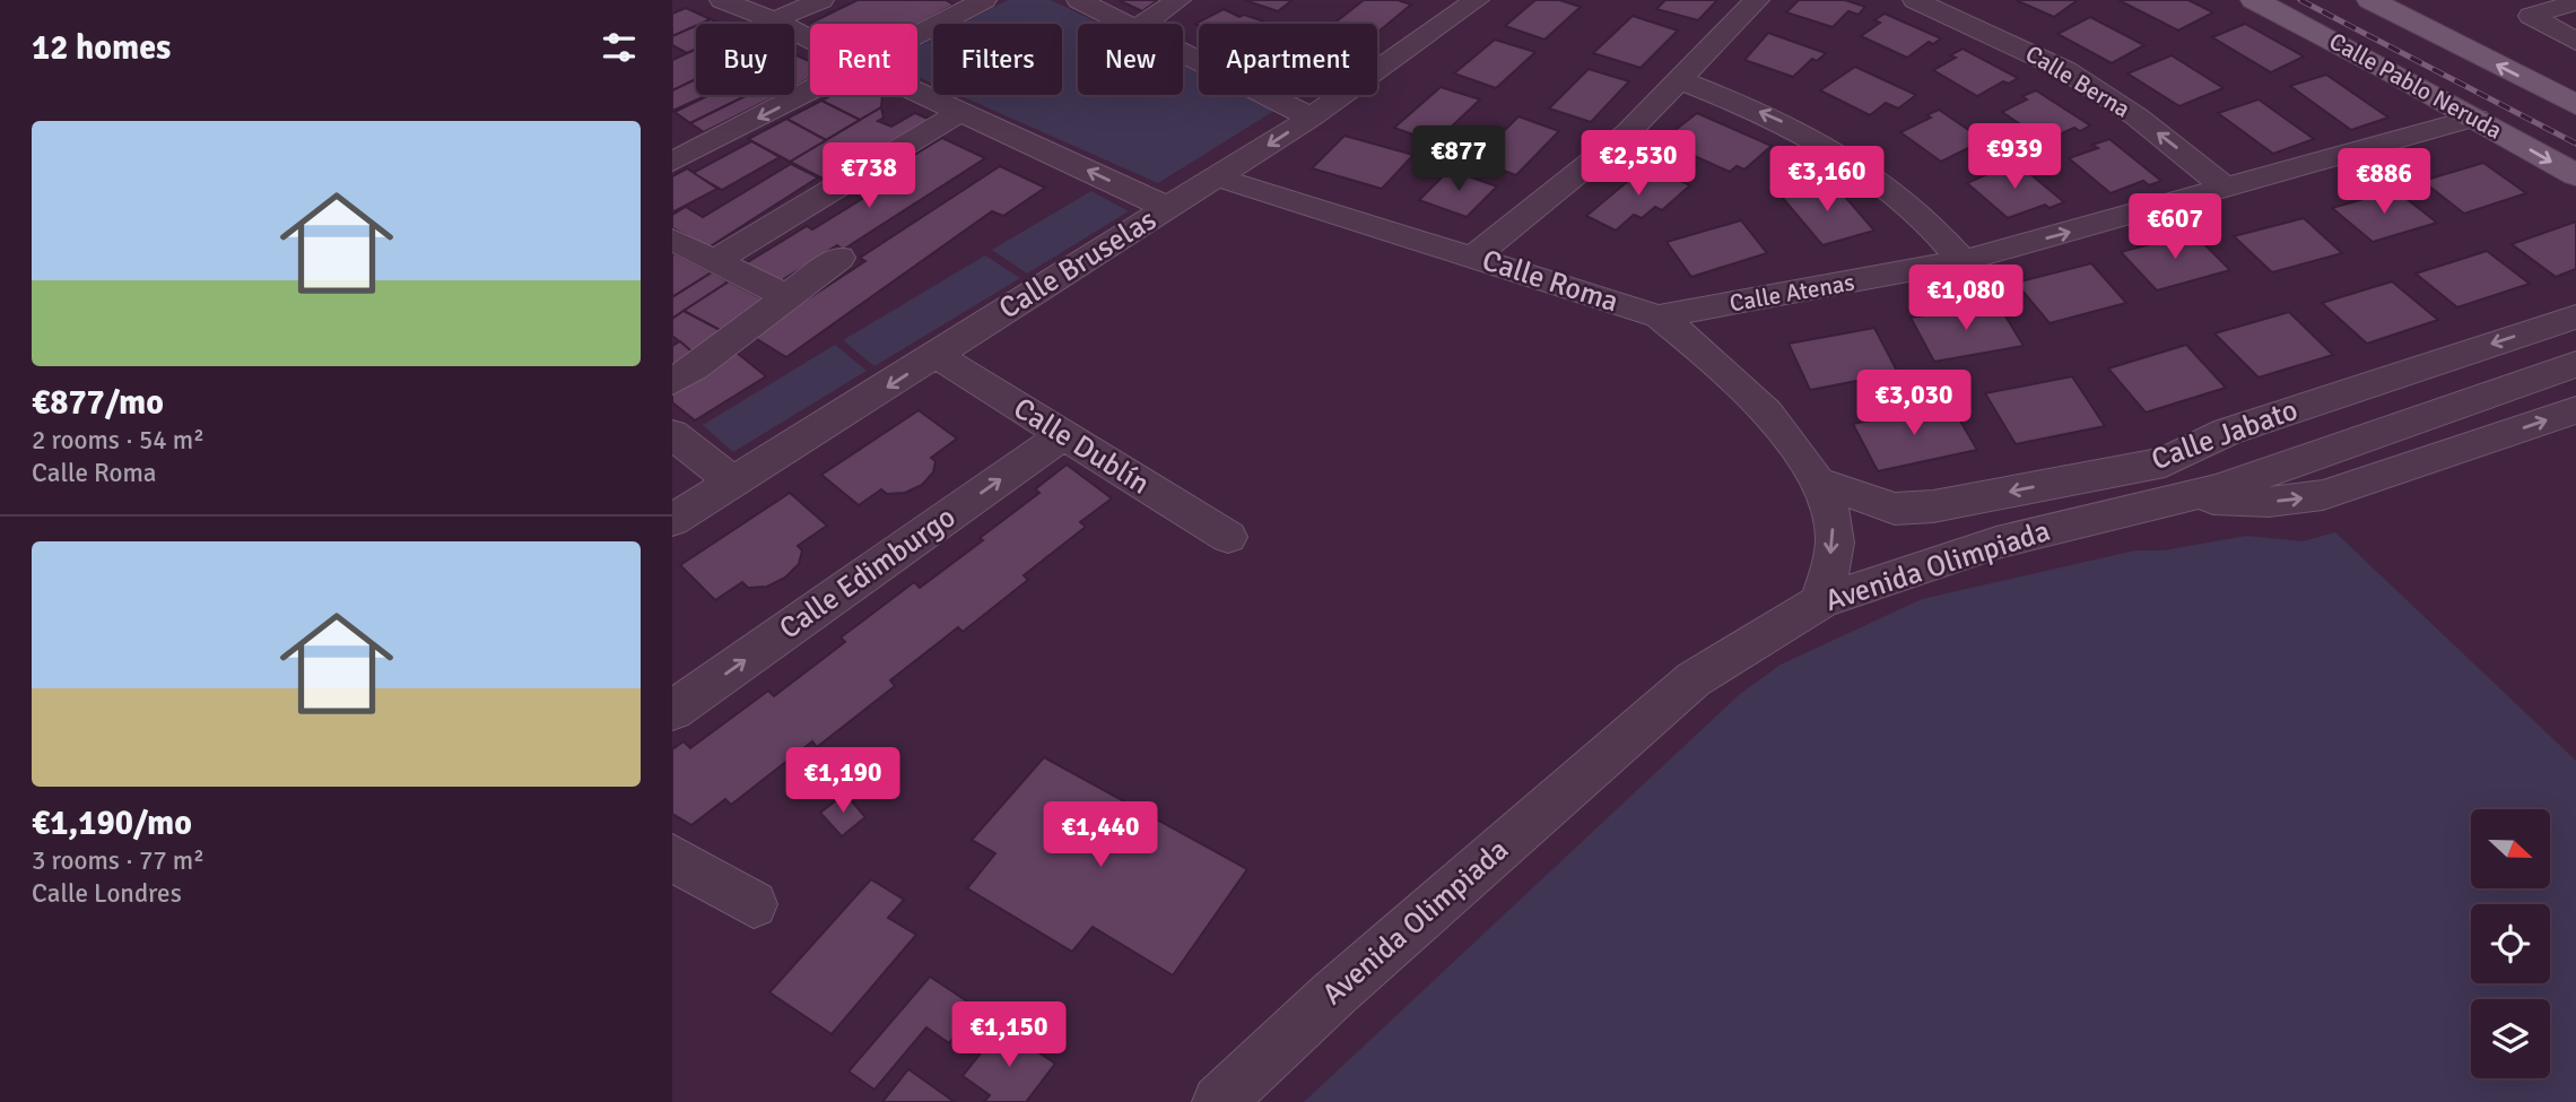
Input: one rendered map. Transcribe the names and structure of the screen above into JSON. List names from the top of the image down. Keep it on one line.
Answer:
{"streets":{"main road":["Calle Pablo Neruda"],"street":["Calle Berna","Calle Bruselas","Calle Roma","Calle Atenas","Calle Jabato","Calle Dublín","Avenida Olimpiada","Calle Edimburgo"]},"crossings":[["Calle Berna","Calle Atenas"],["Calle Pablo Neruda","Calle Atenas"],["Calle Bruselas","Calle Roma"],["Calle Bruselas","Calle Dublín"],["Calle Roma","Calle Atenas"],["Calle Roma","Calle Jabato"],["Calle Dublín","Calle Edimburgo"]],"north":"right","page":{"heading":"12 homes","chip":["Buy","Rent","Filters","New","Apartment"],"list":[{"name":"€877/mo","note":"2 rooms · 54 m² · Calle Roma"},{"name":"€1,190/mo","note":"3 rooms · 77 m² · Calle Londres"}],"price":["€939","€877","€2,530","€738","€3,160","€886","€607","€1,080","€3,030","€1,190","€1,440","€1,150"]}}
